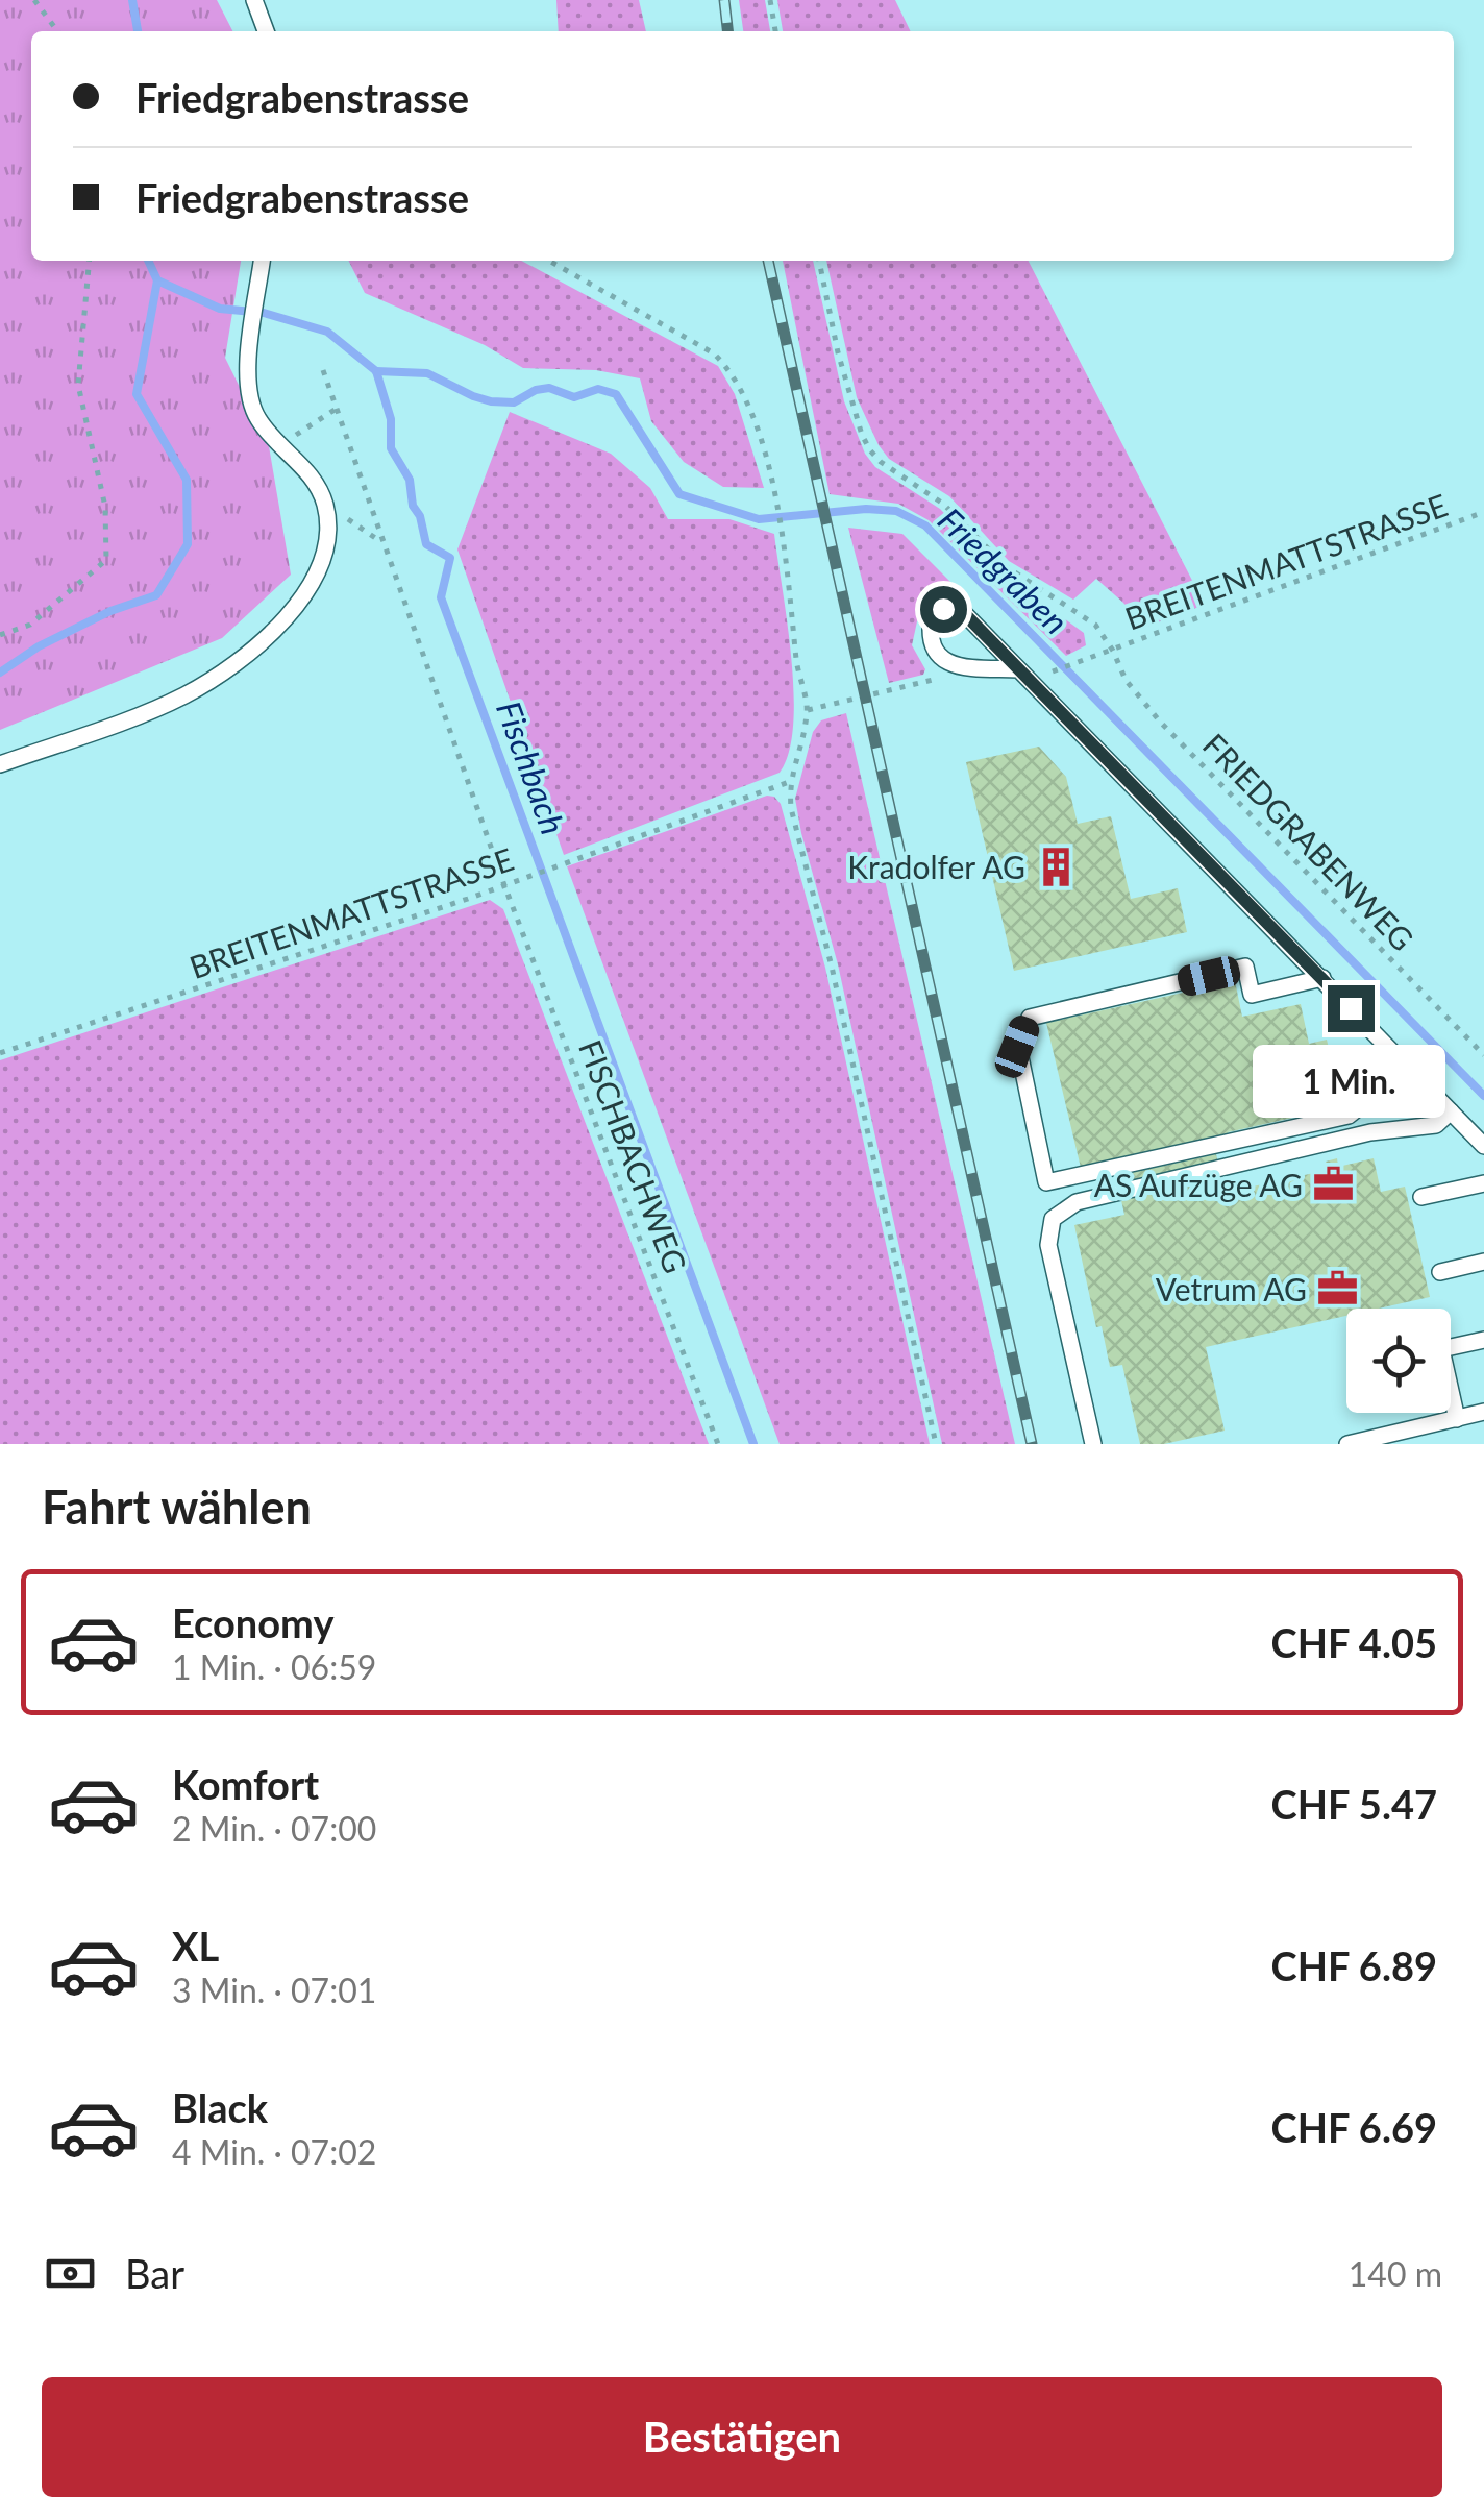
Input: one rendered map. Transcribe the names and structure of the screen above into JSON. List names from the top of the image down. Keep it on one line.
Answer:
{"streets":{"path":["BREITENMATTSTRASSE","FRIEDGRABENWEG","FISCHBACHWEG"]},"crossings":[["BREITENMATTSTRASSE","FRIEDGRABENWEG"],["BREITENMATTSTRASSE","FISCHBACHWEG"]],"water":["Friedgraben","Fischbach"],"places":{"building":["Kradolfer AG"],"office":["AS Aufzüge AG","Vetrum AG"]},"page":{"banner":["Friedgrabenstrasse","Friedgrabenstrasse"],"bubble":"1 Min.","heading":"Fahrt wählen","list":[{"name":"Economy","note":"1 Min. · 06:59","value":"CHF 4.05"},{"name":"Komfort","note":"2 Min. · 07:00","value":"CHF 5.47"},{"name":"XL","note":"3 Min. · 07:01","value":"CHF 6.89"},{"name":"Black","note":"4 Min. · 07:02","value":"CHF 6.69"}],"pay":["Bar","140 m"],"buttons":"Bestätigen"}}
